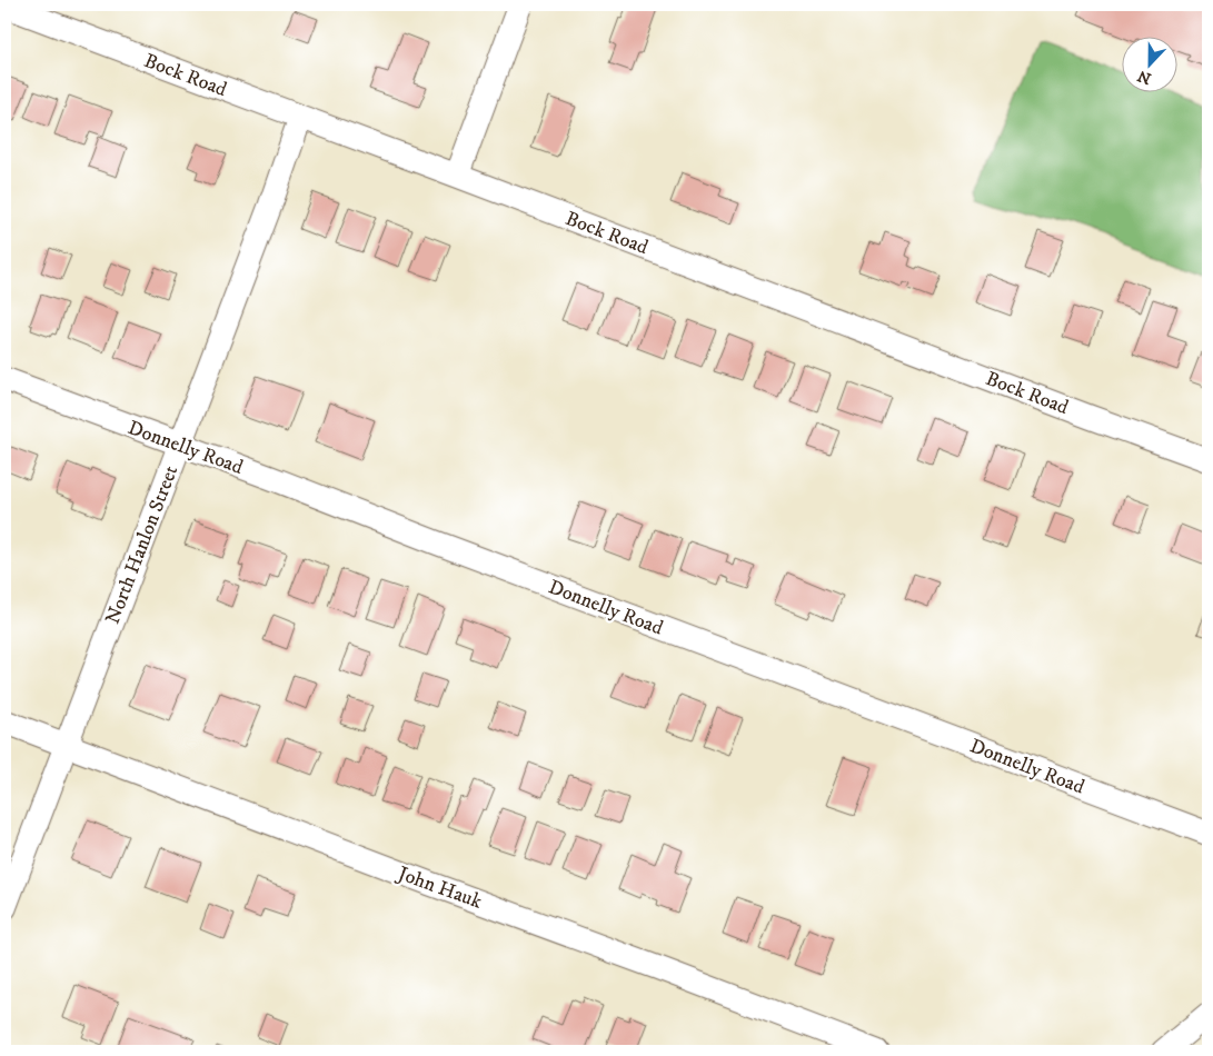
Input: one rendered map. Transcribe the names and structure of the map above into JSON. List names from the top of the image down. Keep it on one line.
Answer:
{"streets":{"street":["Bock Road","Donnelly Road","North Hanlon Street","John Hauk"]},"crossings":[["Bock Road","North Hanlon Street"],["Donnelly Road","North Hanlon Street"],["North Hanlon Street","John Hauk"]],"north":"bottom"}
